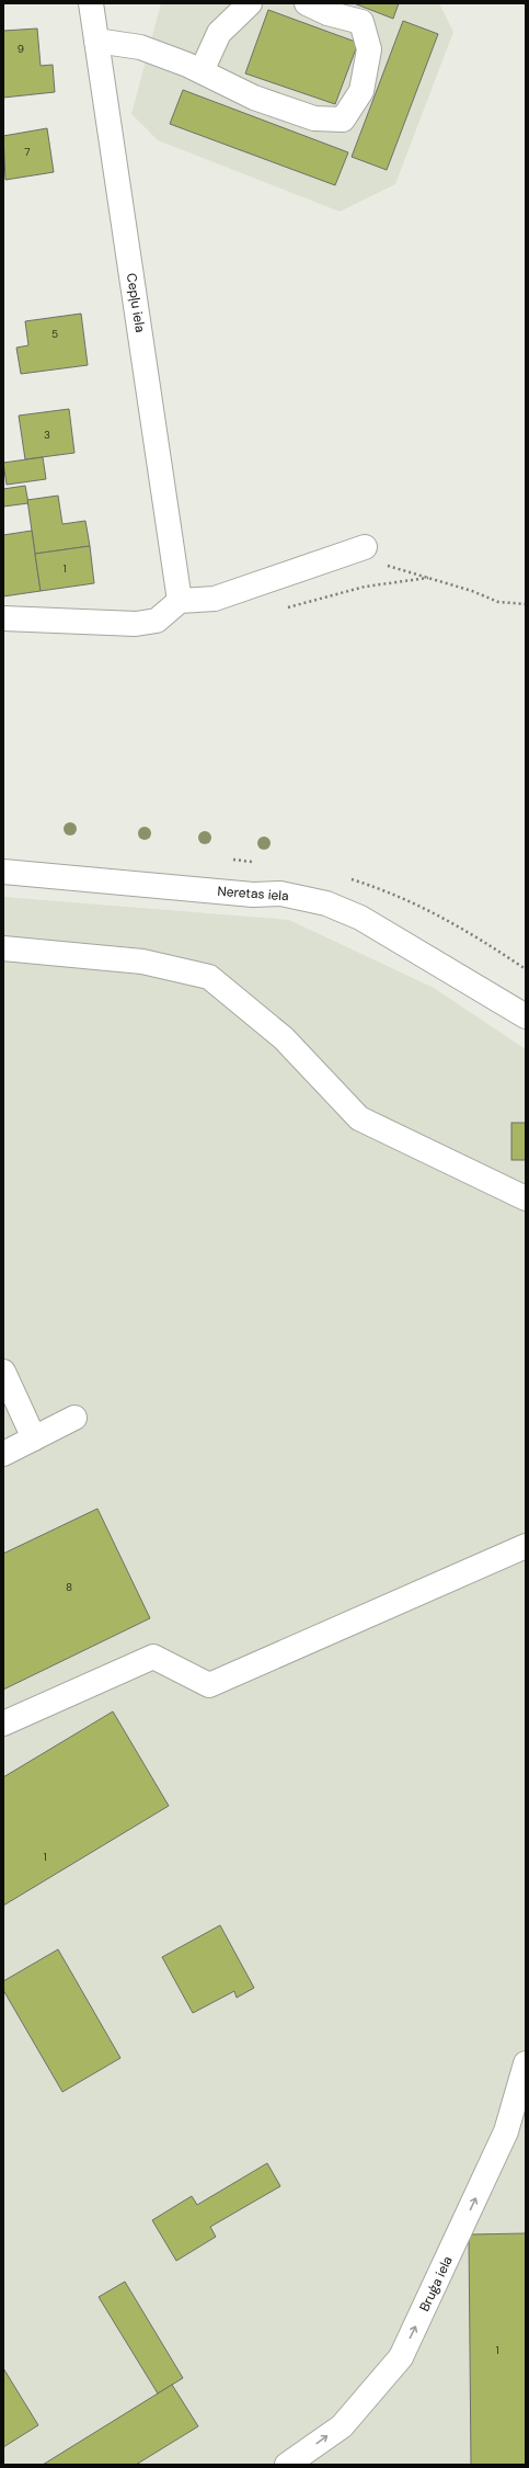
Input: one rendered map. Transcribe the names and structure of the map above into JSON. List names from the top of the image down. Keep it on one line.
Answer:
{"streets":{"street":["Cepļu iela","Neretas iela","Bruģa iela"]},"one_way":["Bruģa iela"],"house_numbers":["9","7","5","3","1","8","1","1"]}
